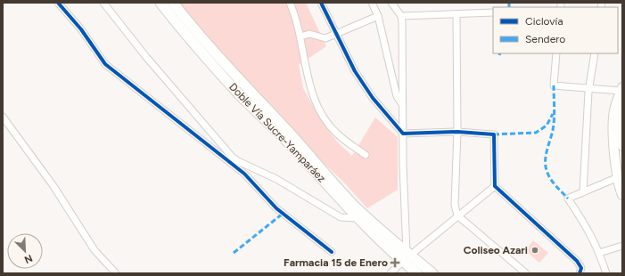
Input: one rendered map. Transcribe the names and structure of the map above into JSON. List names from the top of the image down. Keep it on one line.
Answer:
{"streets":{"highway":["Doble Vía Sucre-Yamparáez"]},"places":{"other":["Coliseo Azari"],"health":["Farmacia 15 de Enero"]},"legend":["Ciclovía","Sendero"],"north":"bottom right"}
